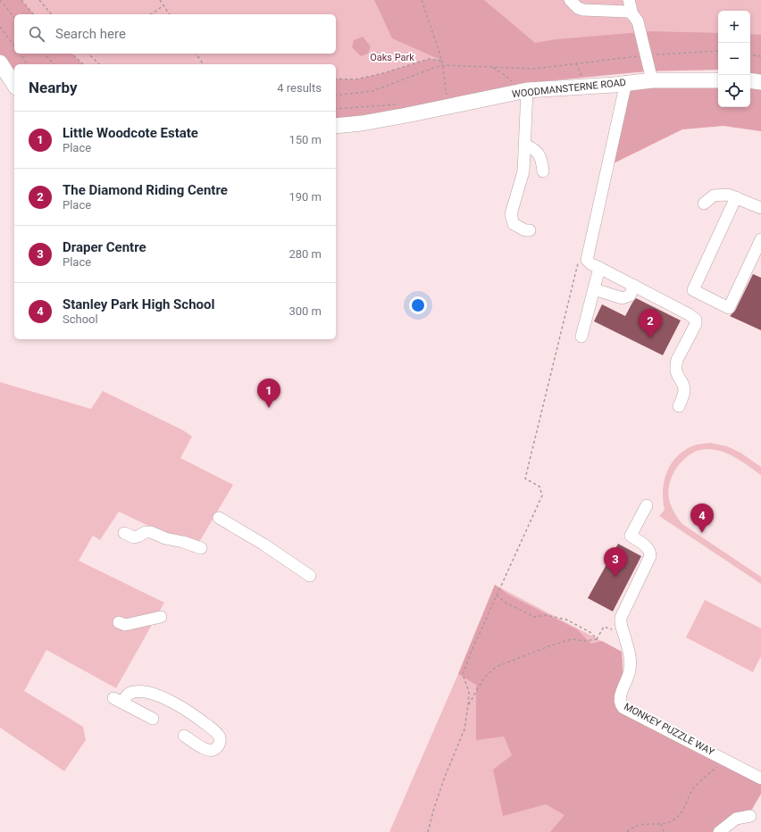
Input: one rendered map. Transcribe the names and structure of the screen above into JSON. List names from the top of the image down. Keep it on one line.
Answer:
{"streets":{"main road":["WOODMANSTERNE ROAD"],"street":["MONKEY PUZZLE WAY"]},"parks":["Oaks Park"],"page":{"map_buttons":["+","−"],"search":"Search here","heading":["Nearby","4 results"],"list":[{"mark":"1","name":"Little Woodcote Estate","note":"Place","value":"150 m"},{"mark":"2","name":"The Diamond Riding Centre","note":"Place","value":"190 m"},{"mark":"3","name":"Draper Centre","note":"Place","value":"280 m"},{"mark":"4","name":"Stanley Park High School","note":"School","value":"300 m"}],"pins":["2","1","4","3"]}}
